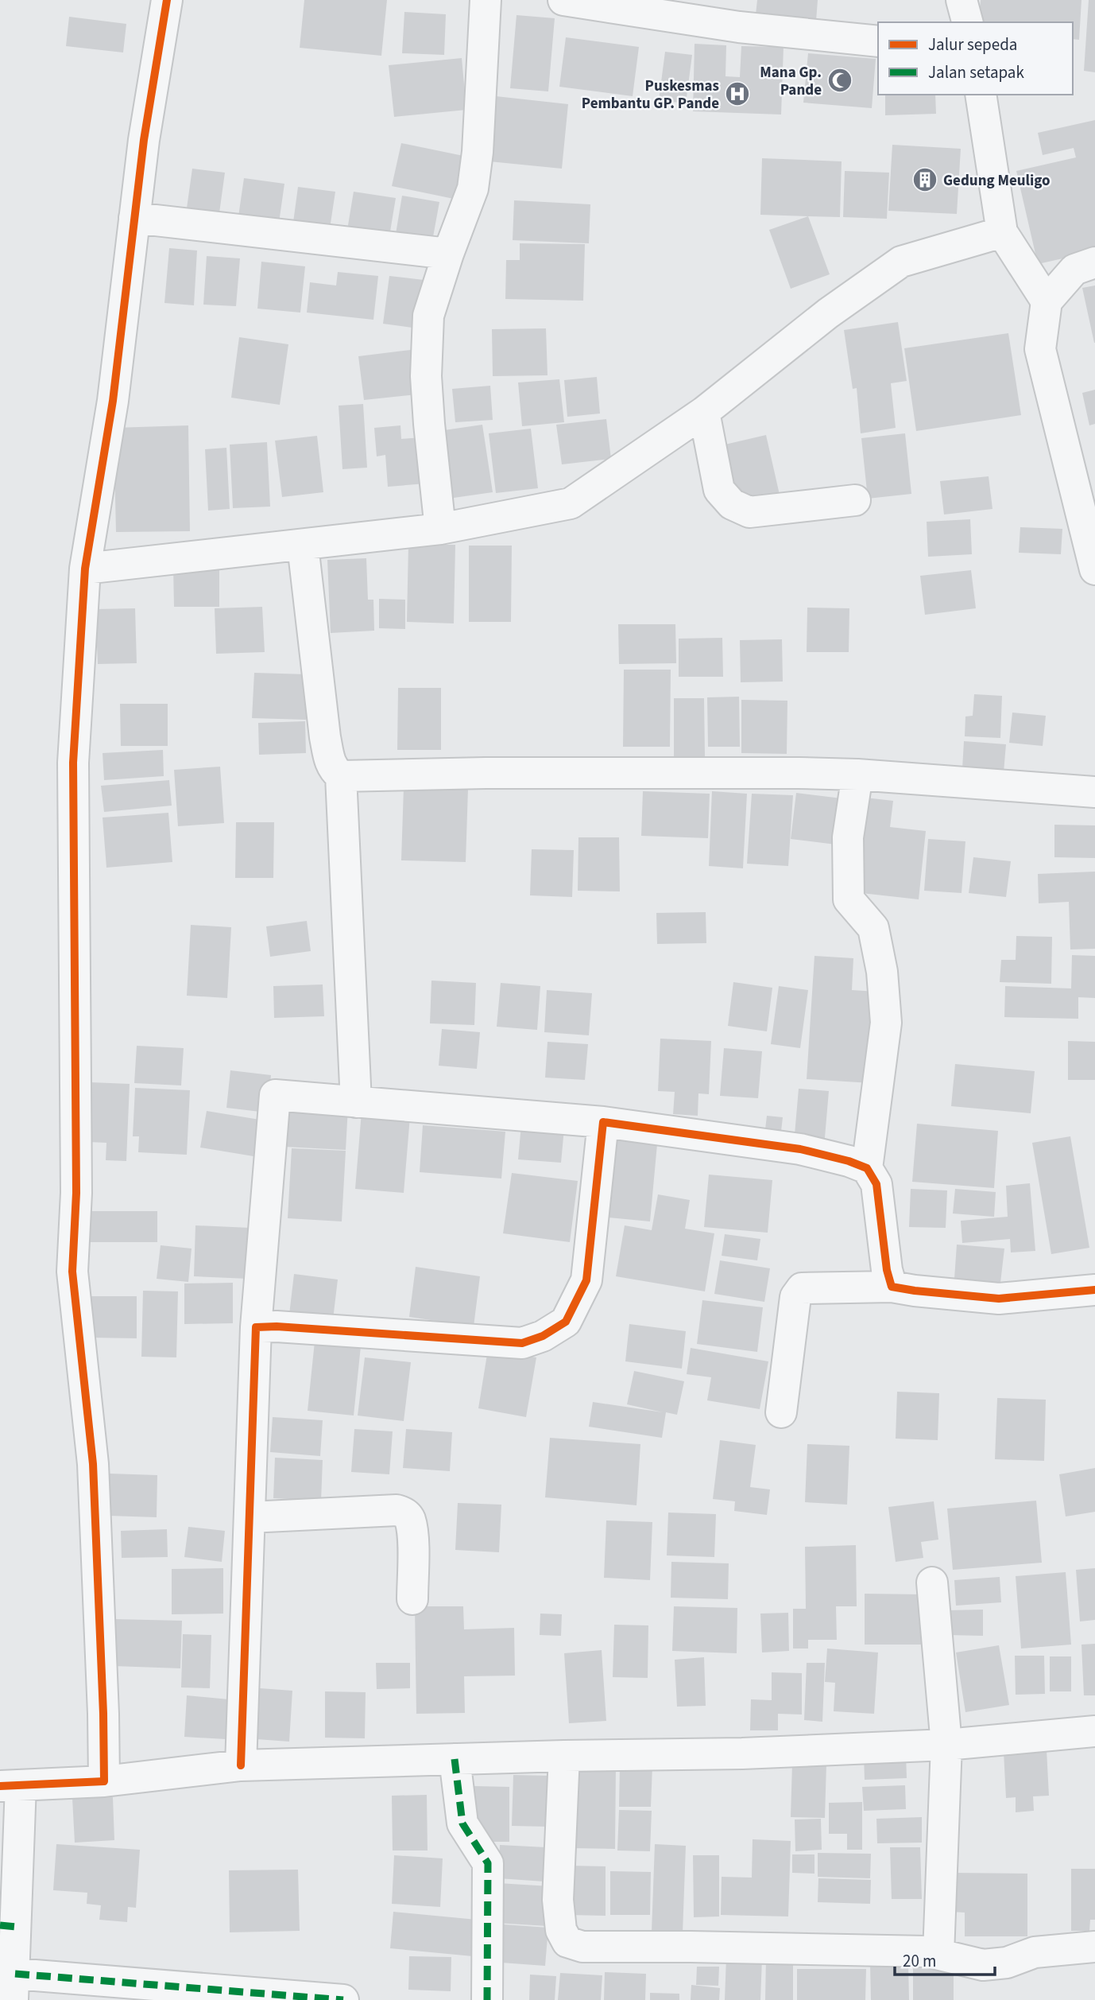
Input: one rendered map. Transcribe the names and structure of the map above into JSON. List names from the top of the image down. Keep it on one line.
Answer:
{"places":{"mosque":["Mana Gp. Pande"],"hospital":["Puskesmas Pembantu GP. Pande"],"building":["Gedung Meuligo"]},"legend":["Jalur sepeda","Jalan setapak"],"scale_bar":"20 m"}
